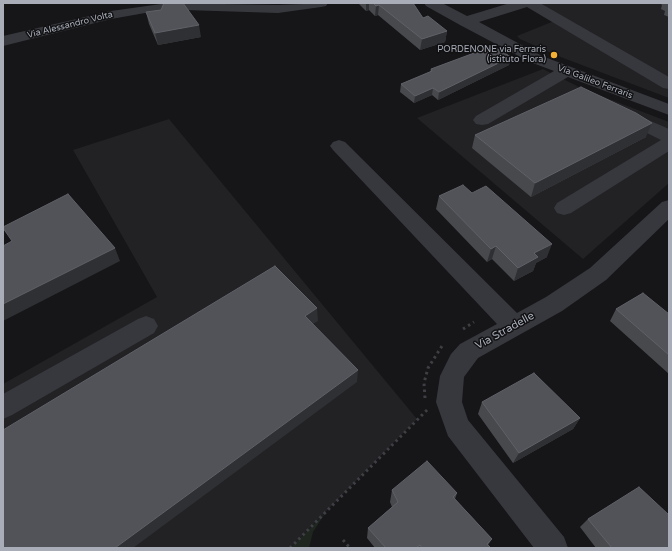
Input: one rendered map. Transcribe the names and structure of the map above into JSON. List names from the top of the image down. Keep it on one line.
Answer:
{"streets":{"street":["Via Alessandro Volta","Via Galileo Ferraris","Via Stradelle"]},"places":["PORDENONE via Ferraris (istituto Flora)"]}
